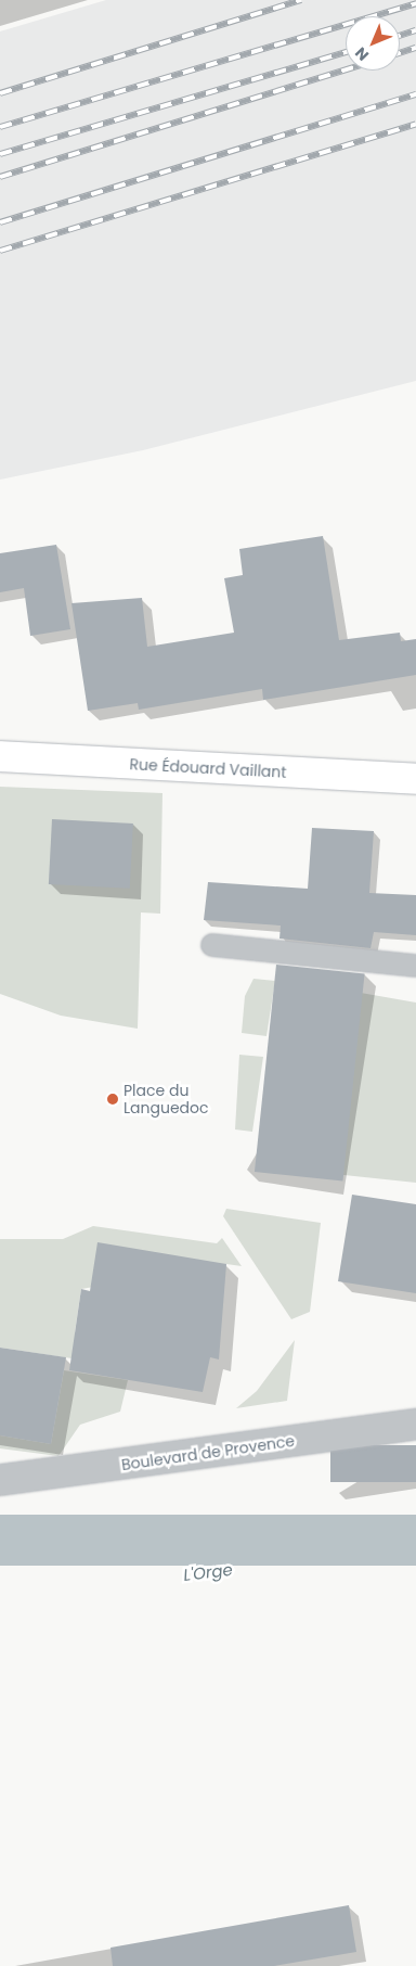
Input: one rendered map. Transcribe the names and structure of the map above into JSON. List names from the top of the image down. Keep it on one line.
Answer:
{"streets":{"street":["Rue Édouard Vaillant","Boulevard de Provence"]},"water":["L'Orge"],"places":["Place du Languedoc"],"north":"bottom left"}
